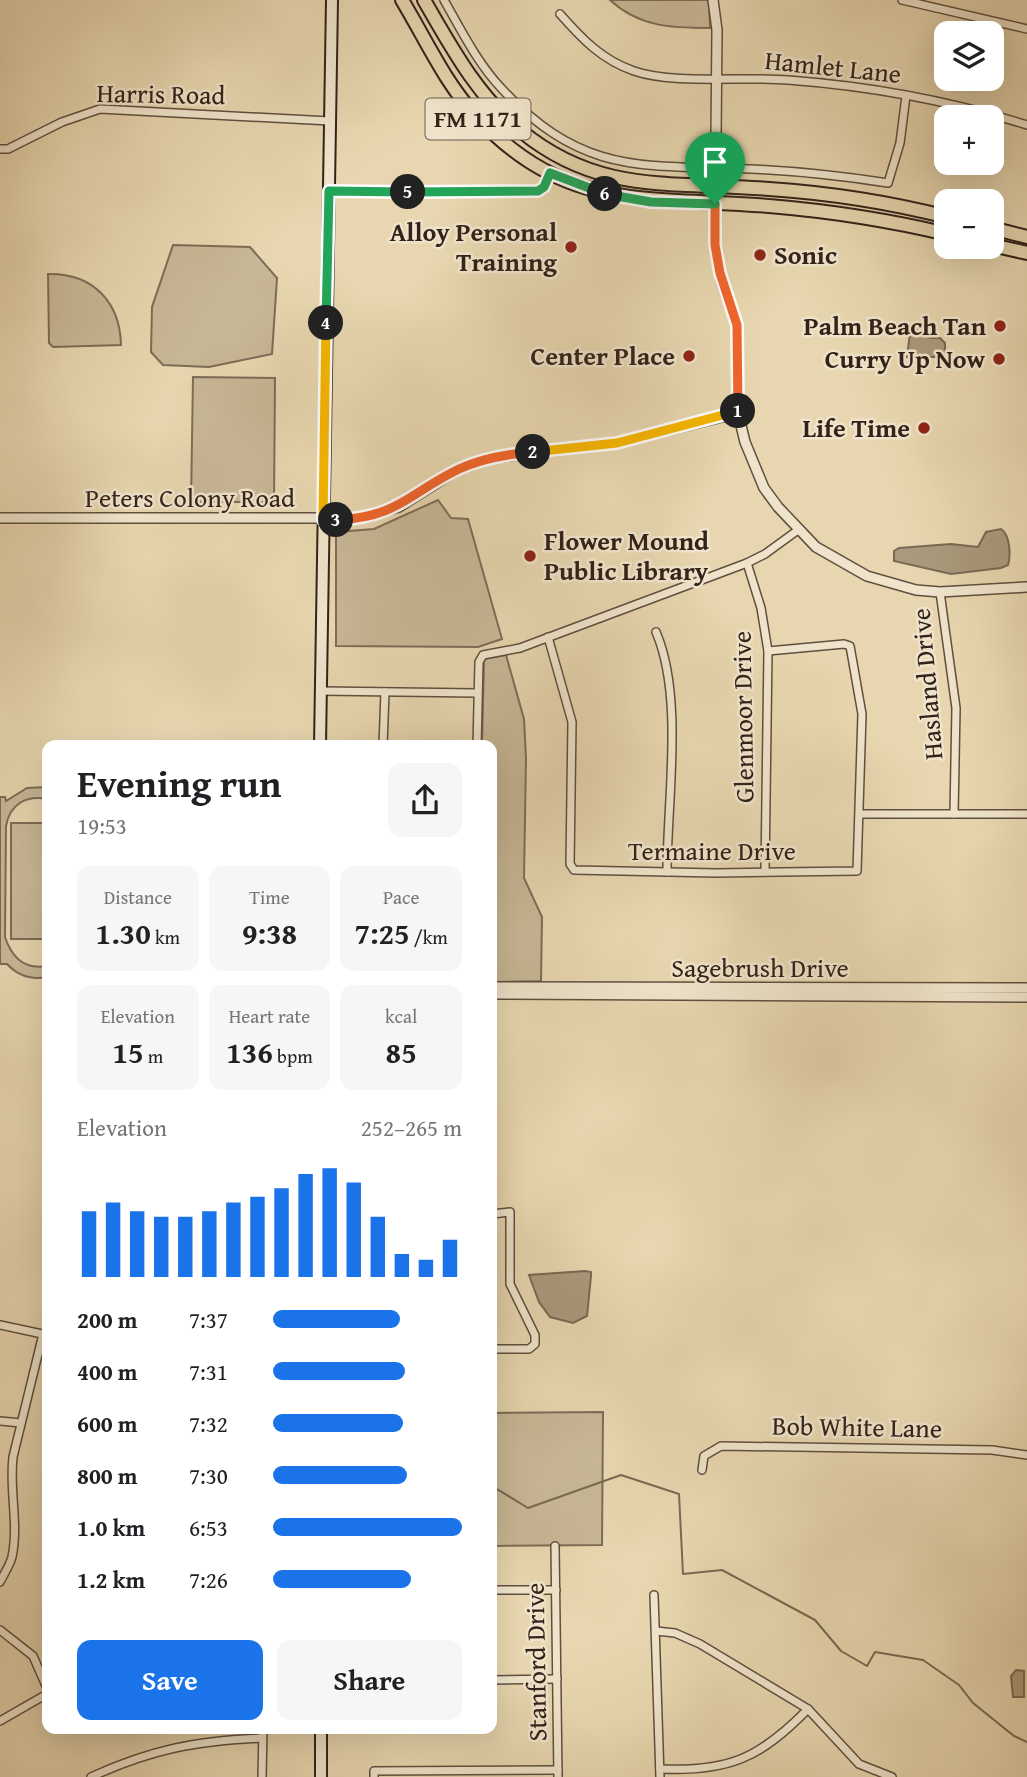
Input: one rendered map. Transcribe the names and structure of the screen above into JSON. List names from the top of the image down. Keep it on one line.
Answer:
{"streets":{"main road":["FM 1171"],"street":["Hamlet Lane","Harris Road","Peters Colony Road","Hasland Drive","Glenmoor Drive","Termaine Drive","Sagebrush Drive","Bob White Lane","Stanford Drive"]},"crossings":[["Glenmoor Drive","Termaine Drive"]],"places":["Alloy Personal Training","Sonic","Palm Beach Tan","Center Place","Curry Up Now","Life Time","Flower Mound Public Library"],"page":{"map_buttons":["+","−"],"pins":["5","6","4","1","2","3"],"heading":["Evening run","19:53"],"stats":[["Distance","1.30 km"],["Time","9:38"],["Pace","7:25 /km"],["Elevation","15 m"],["Heart rate","136 bpm"],["kcal","85"]],"chart":["Elevation","252–265 m"],"list":[{"name":"200 m","note":"7:37"},{"name":"400 m","note":"7:31"},{"name":"600 m","note":"7:32"},{"name":"800 m","note":"7:30"},{"name":"1.0 km","note":"6:53"},{"name":"1.2 km","note":"7:26"}],"buttons":["Save","Share"]}}
